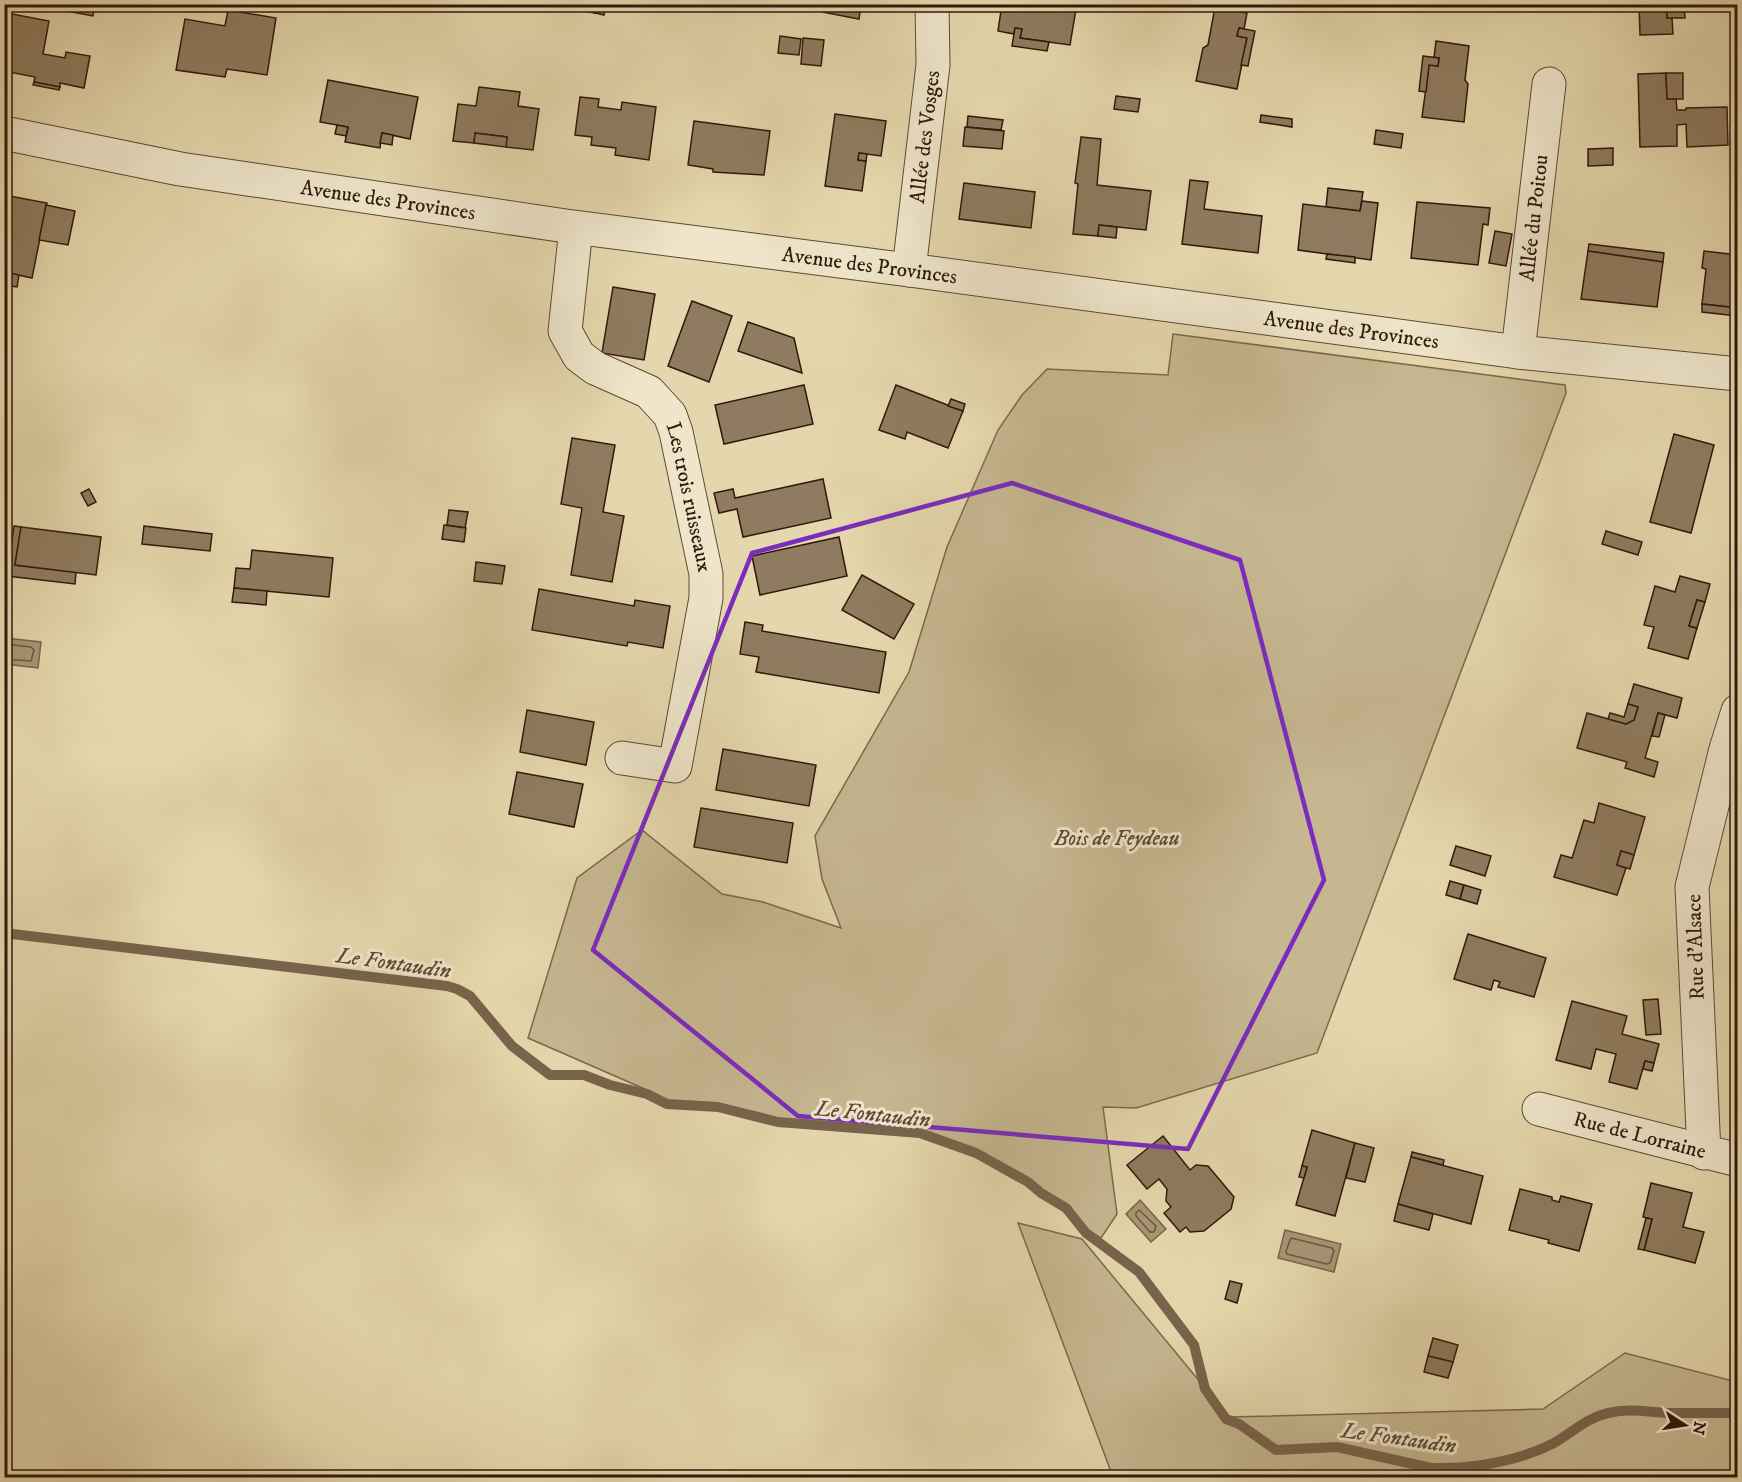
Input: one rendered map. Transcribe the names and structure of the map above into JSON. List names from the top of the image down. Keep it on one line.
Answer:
{"streets":{"street":["Allée des Vosges","Avenue des Provinces","Allée du Poitou","Les trois ruisseaux","Rue d'Alsace","Rue de Lorraine"]},"crossings":[["Allée des Vosges","Avenue des Provinces"],["Avenue des Provinces","Allée du Poitou"],["Avenue des Provinces","Les trois ruisseaux"],["Rue d'Alsace","Rue de Lorraine"]],"water":["Le Fontaudin"],"parks":["Bois de Feydeau"],"north":"right"}
